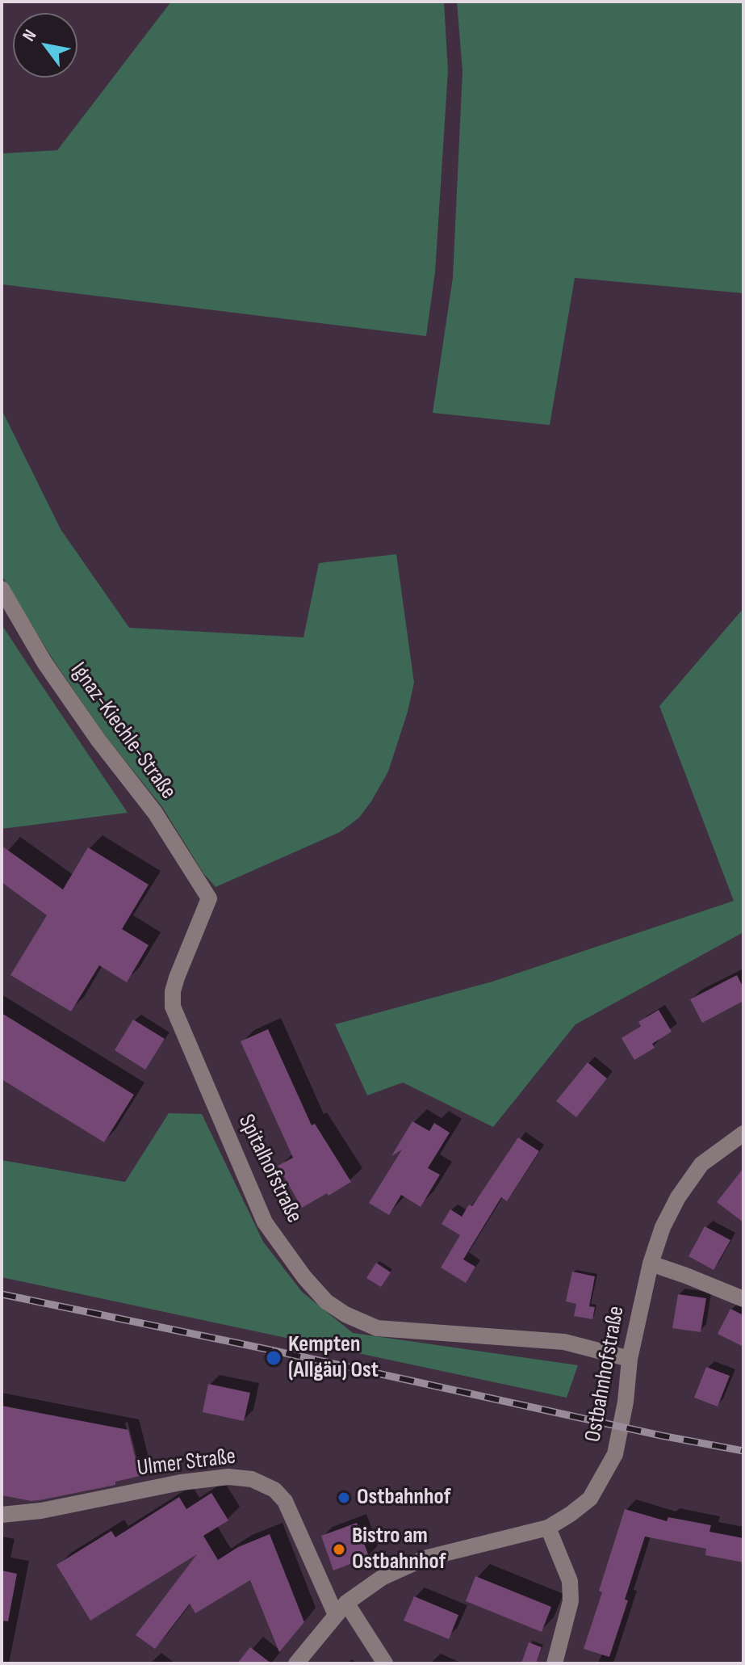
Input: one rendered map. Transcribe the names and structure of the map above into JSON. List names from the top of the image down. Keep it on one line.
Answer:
{"streets":{"street":["Ignaz-Kiechle-Straße","Spitalhofstraße","Ostbahnhofstraße","Ulmer Straße"]},"crossings":[["Ignaz-Kiechle-Straße","Spitalhofstraße"],["Spitalhofstraße","Ostbahnhofstraße"],["Ostbahnhofstraße","Ulmer Straße"]],"places":["Kempten (Allgäu) Ost","Ostbahnhof","Bistro am Ostbahnhof"],"north":"top left"}
